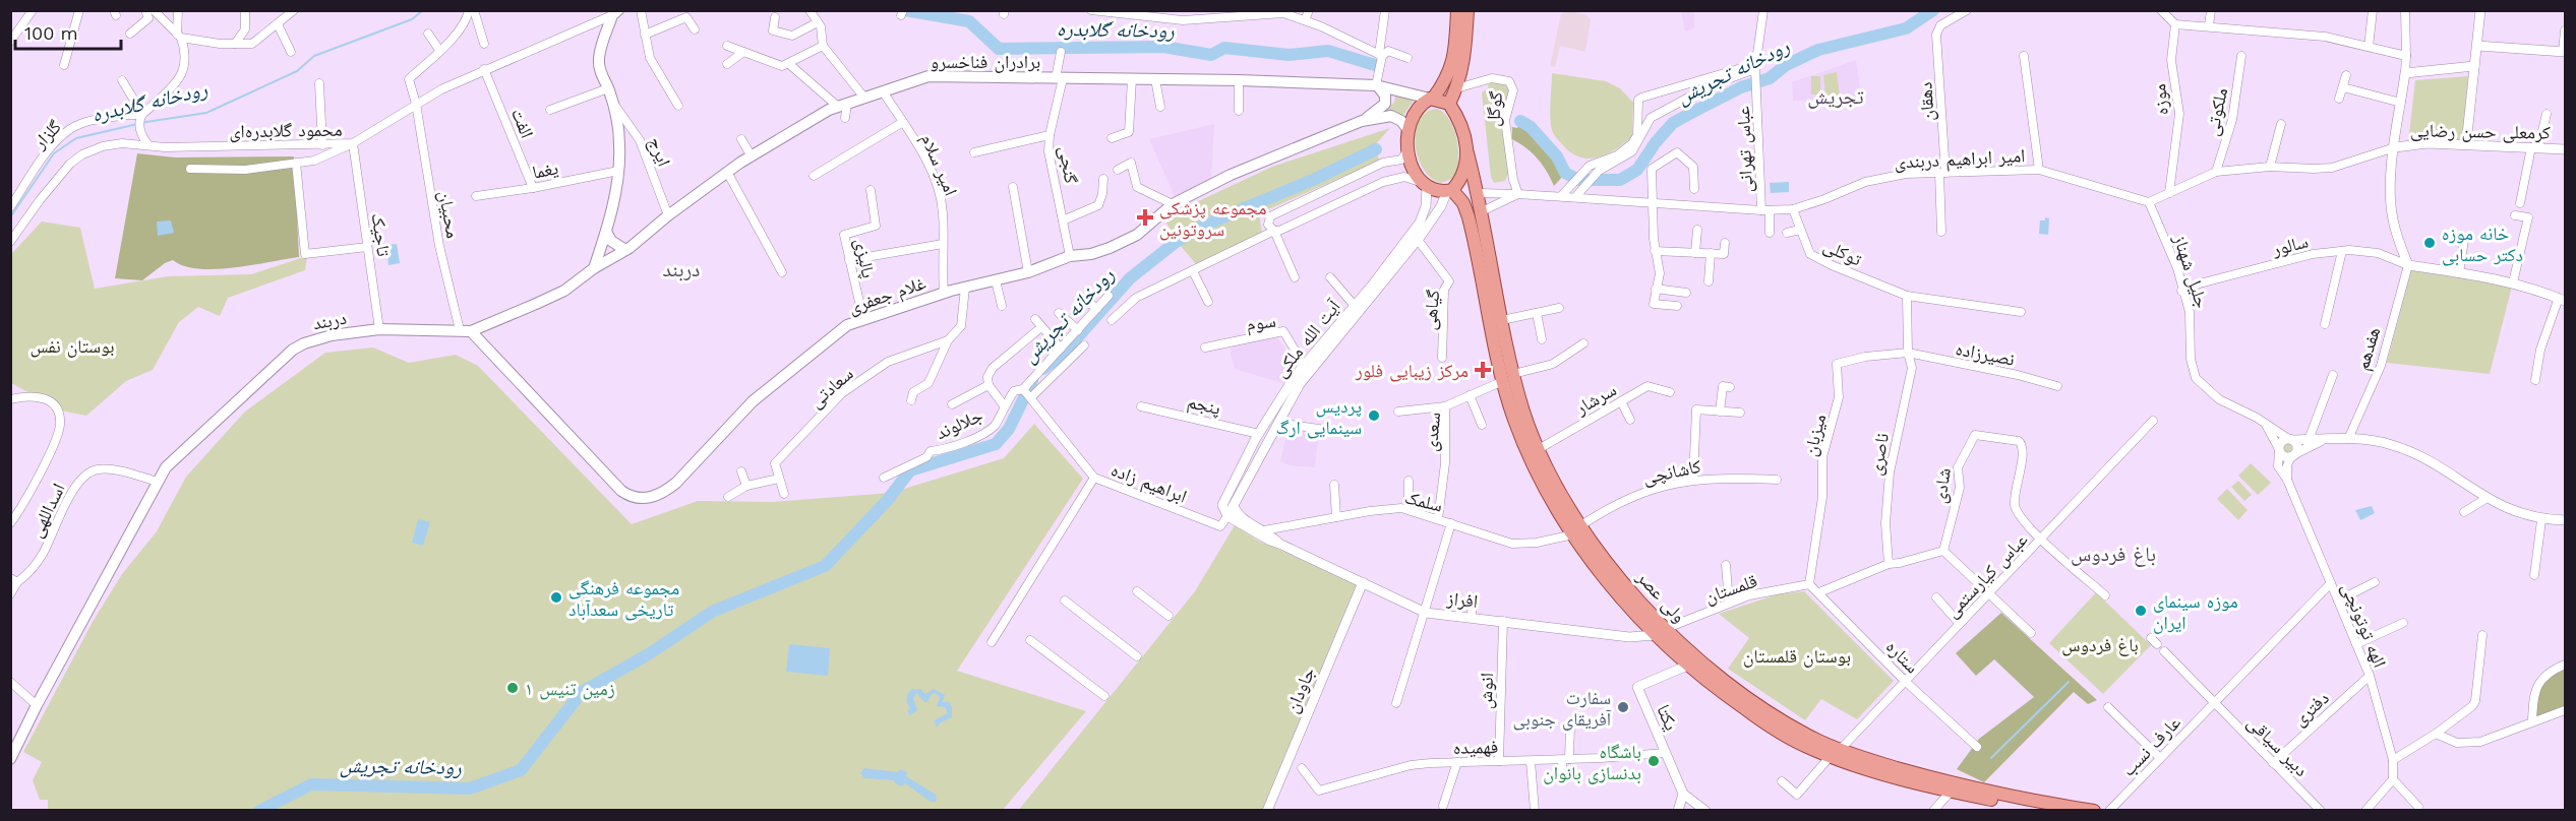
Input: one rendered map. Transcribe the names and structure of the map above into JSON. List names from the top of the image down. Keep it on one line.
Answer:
{"streets":{"main road":["برادران فناخسرو","غلام جعفری","دربند","ولی عصر"],"street":["موزه","دهقان","گوگل","ملکوتی","الفت","محمود گلابدره‌ای","کرمعلی حسن رضایی","گلزار","عباس تهرانی","ایرج","امیر ابراهیم دربندی","امیر سلام","گنجی","یغما","محبیان","تاجیک","سالور","توکلی","پالیزی","جلیل شهناز","گیاهی","سوم","آیت الله ملکی","هفدهم","نصیرزاده","سعادتی","سرشار","پنجم","جلالوند","سعدی","میزبان","ناصری","کاشانچی","ابراهیم زاده","شادی","سلمک","اسداللهی","عباس کیارستمی","قلمستان","افراز","الهه توتونچی","ستاره","جاودان","انوش","دفتری","یکتا","عارف نسب","دبیر سیاقی","فهمیده"]},"crossings":[["برادران فناخسرو","ایرج"],["برادران فناخسرو","امیر سلام"],["برادران فناخسرو","گنجی"],["برادران فناخسرو","غلام جعفری"],["برادران فناخسرو","دربند"],["برادران فناخسرو","آیت الله ملکی"],["برادران فناخسرو","ولی عصر"],["دهقان","امیر ابراهیم دربندی"],["گوگل","امیر ابراهیم دربندی"],["الفت","محمود گلابدره‌ای"],["الفت","یغما"],["محمود گلابدره‌ای","محبیان"],["محمود گلابدره‌ای","تاجیک"],["عباس تهرانی","امیر ابراهیم دربندی"],["امیر ابراهیم دربندی","توکلی"],["امیر ابراهیم دربندی","جلیل شهناز"],["امیر ابراهیم دربندی","ولی عصر"],["امیر سلام","غلام جعفری"],["گنجی","غلام جعفری"],["محبیان","غلام جعفری"],["محبیان","دربند"],["تاجیک","دربند"],["سالور","جلیل شهناز"],["سالور","هفدهم"],["توکلی","ناصری"],["پالیزی","غلام جعفری"],["جلیل شهناز","الهه توتونچی"],["غلام جعفری","دربند"],["غلام جعفری","آیت الله ملکی"],["غلام جعفری","ولی عصر"],["گیاهی","آیت الله ملکی"],["دربند","اسداللهی"],["سوم","آیت الله ملکی"],["آیت الله ملکی","پنجم"],["آیت الله ملکی","ابراهیم زاده"],["آیت الله ملکی","ولی عصر"],["آیت الله ملکی","افراز"],["نصیرزاده","میزبان"],["نصیرزاده","ناصری"],["سرشار","ولی عصر"],["سعدی","سلمک"],["سعدی","ولی عصر"],["میزبان","ناصری"],["میزبان","قلمستان"],["میزبان","ستاره"],["کاشانچی","سلمک"],["کاشانچی","ولی عصر"],["شادی","عباس کیارستمی"],["سلمک","ولی عصر"],["سلمک","افراز"],["عباس کیارستمی","ولی عصر"],["عباس کیارستمی","ستاره"],["قلمستان","ولی عصر"],["قلمستان","افراز"],["قلمستان","ستاره"],["ولی عصر","افراز"],["ولی عصر","یکتا"],["افراز","جاودان"],["افراز","انوش"],["الهه توتونچی","دفتری"],["الهه توتونچی","عارف نسب"],["انوش","فهمیده"],["دفتری","دبیر سیاقی"],["یکتا","فهمیده"],["عارف نسب","دبیر سیاقی"]],"districts":["تجریش","دربند","باغ فردوس"],"water":["رودخانه گلابدره","رودخانه تجریش"],"parks":["بوستان نفس","باغ فردوس","بوستان قلمستان"],"places":{"health":["مجموعه پزشکی سروتونین","مرکز زیبایی فلور"],"other":["خانه موزه دکتر حسابی","پردیس سینمایی ارگ","مجموعه فرهنگی تاریخی سعدآباد","موزه سینمای ایران","زمین تنیس ۱","سفارت آفریقای جنوبی","باشگاه بدنسازی بانوان"]},"scale_bar":"100 m"}
